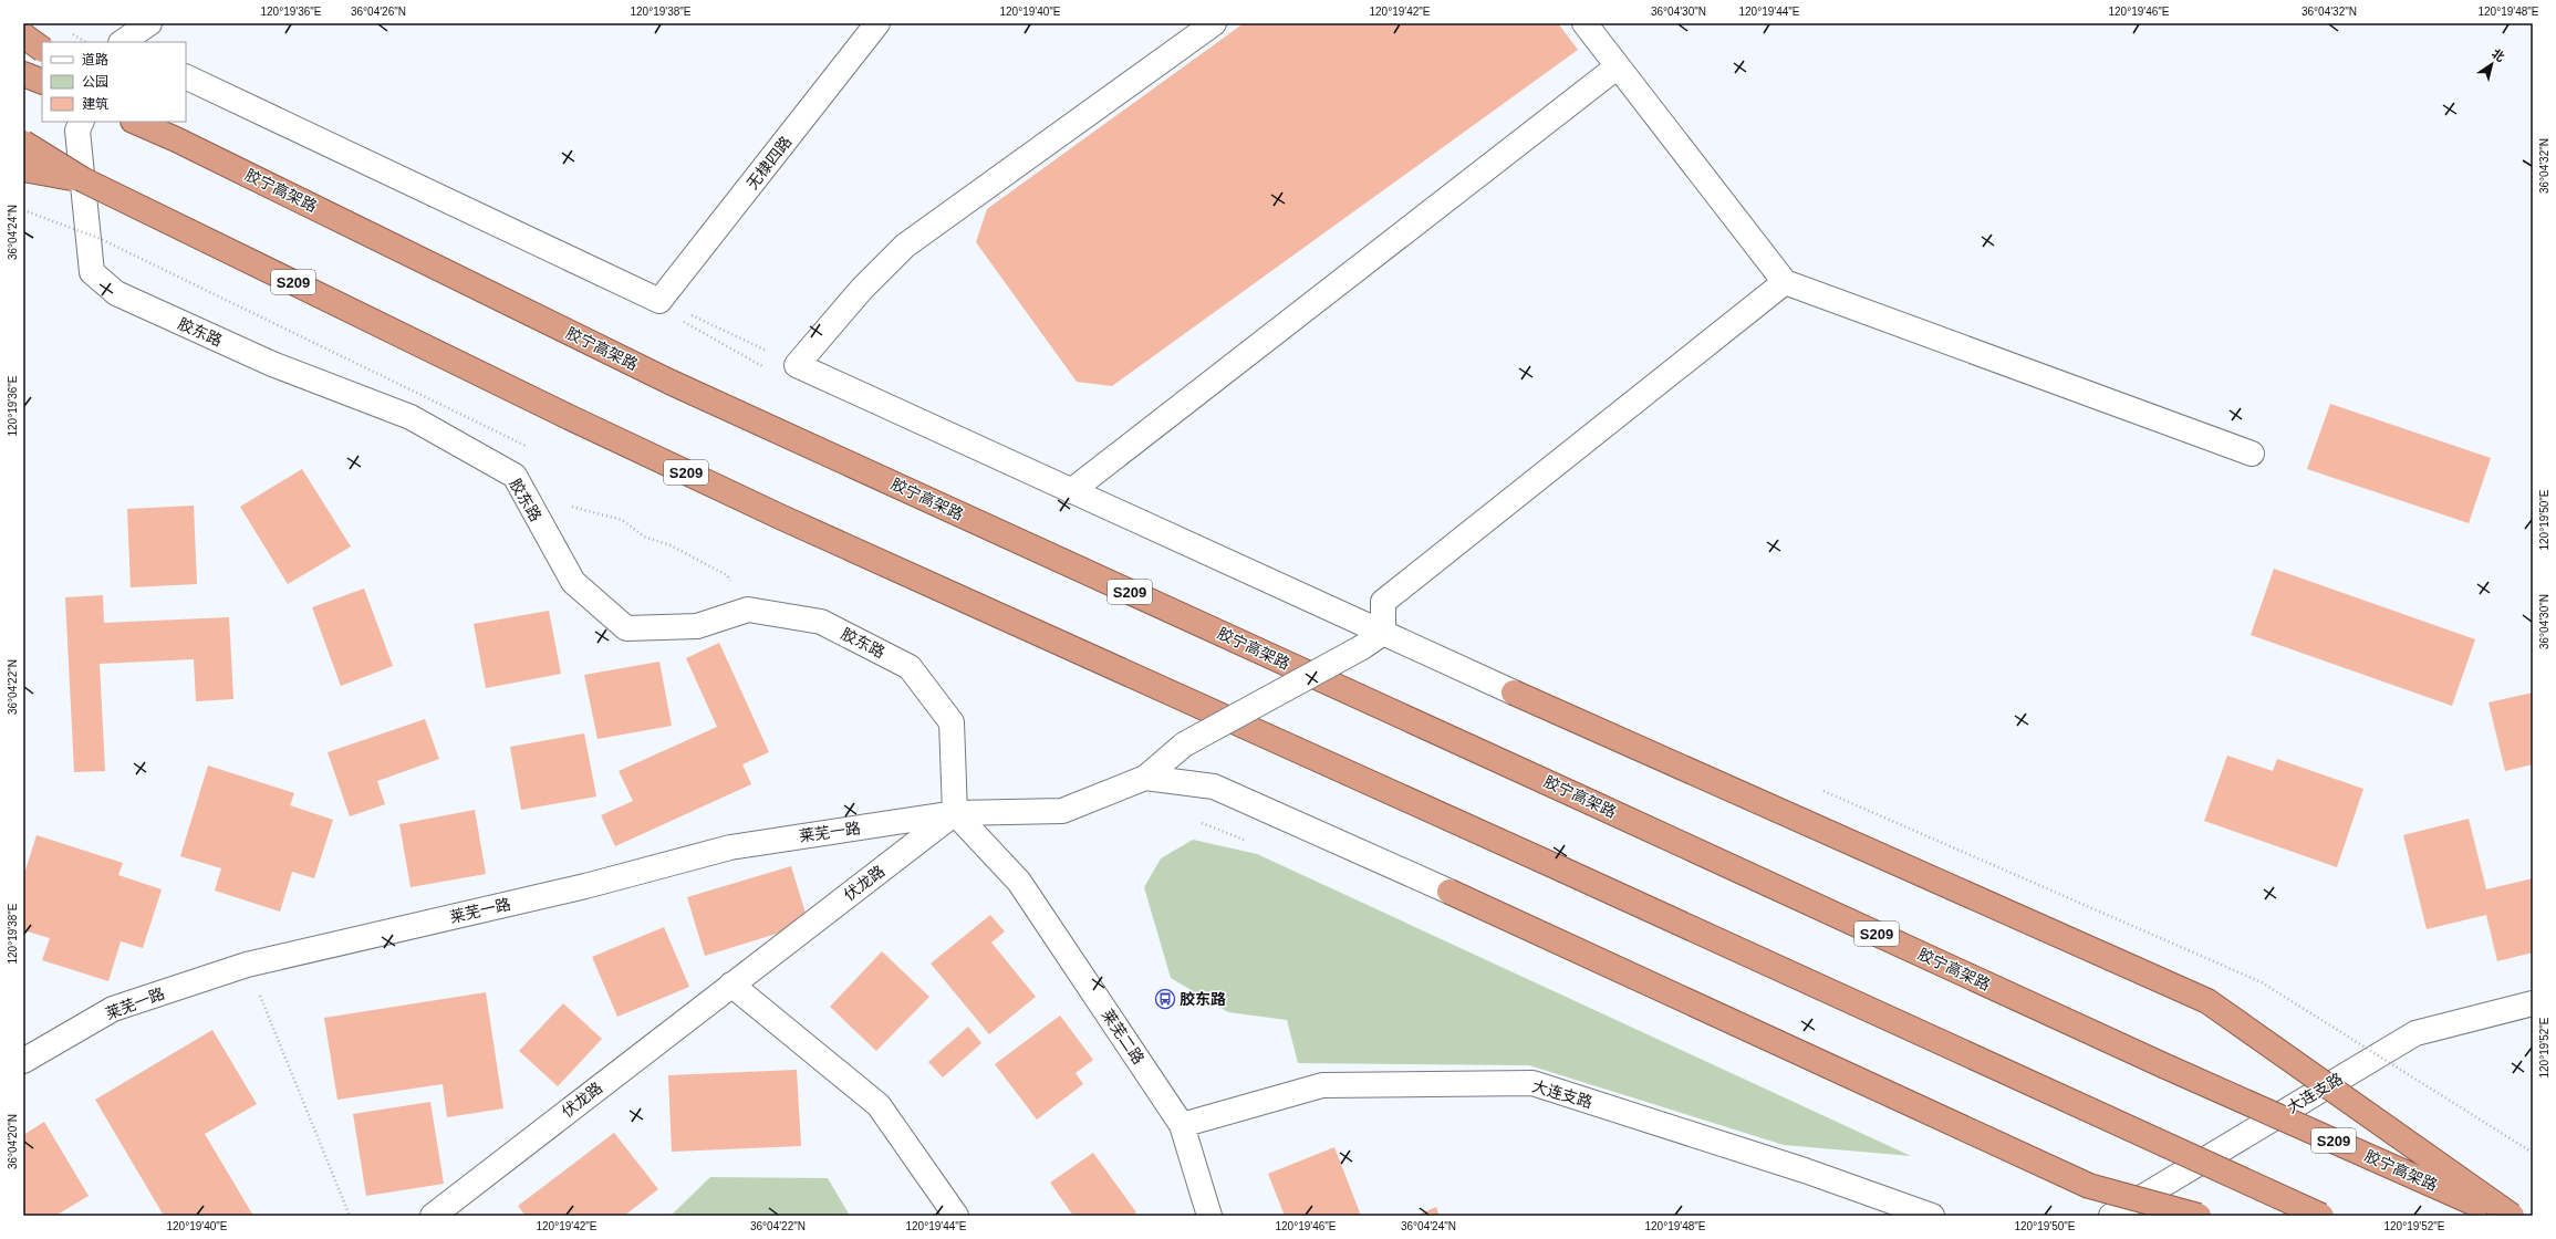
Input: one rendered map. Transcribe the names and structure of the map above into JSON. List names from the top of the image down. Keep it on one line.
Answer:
{"streets":{"highway":["胶宁高架路","S209"],"street":["无棣四路","胶东路","莱芜一路","伏龙路","莱芜二路","大连支路"]},"crossings":[["胶东路","莱芜一路"],["胶东路","伏龙路"],["胶东路","莱芜二路"],["莱芜一路","伏龙路"],["莱芜一路","莱芜二路"],["伏龙路","莱芜二路"],["莱芜二路","大连支路"]],"places":{"bus stop":["胶东路"]},"legend":["道路","公园","建筑"],"north":"top right","coordinates":["120°19'36\"E","36°04'26\"N","120°19'38\"E","120°19'40\"E","120°19'42\"E","36°04'30\"N","120°19'44\"E","120°19'46\"E","36°04'32\"N","120°19'48\"E","36°04'24\"N","120°19'50\"E","36°04'22\"N","120°19'52\"E","36°04'20\"N"]}
